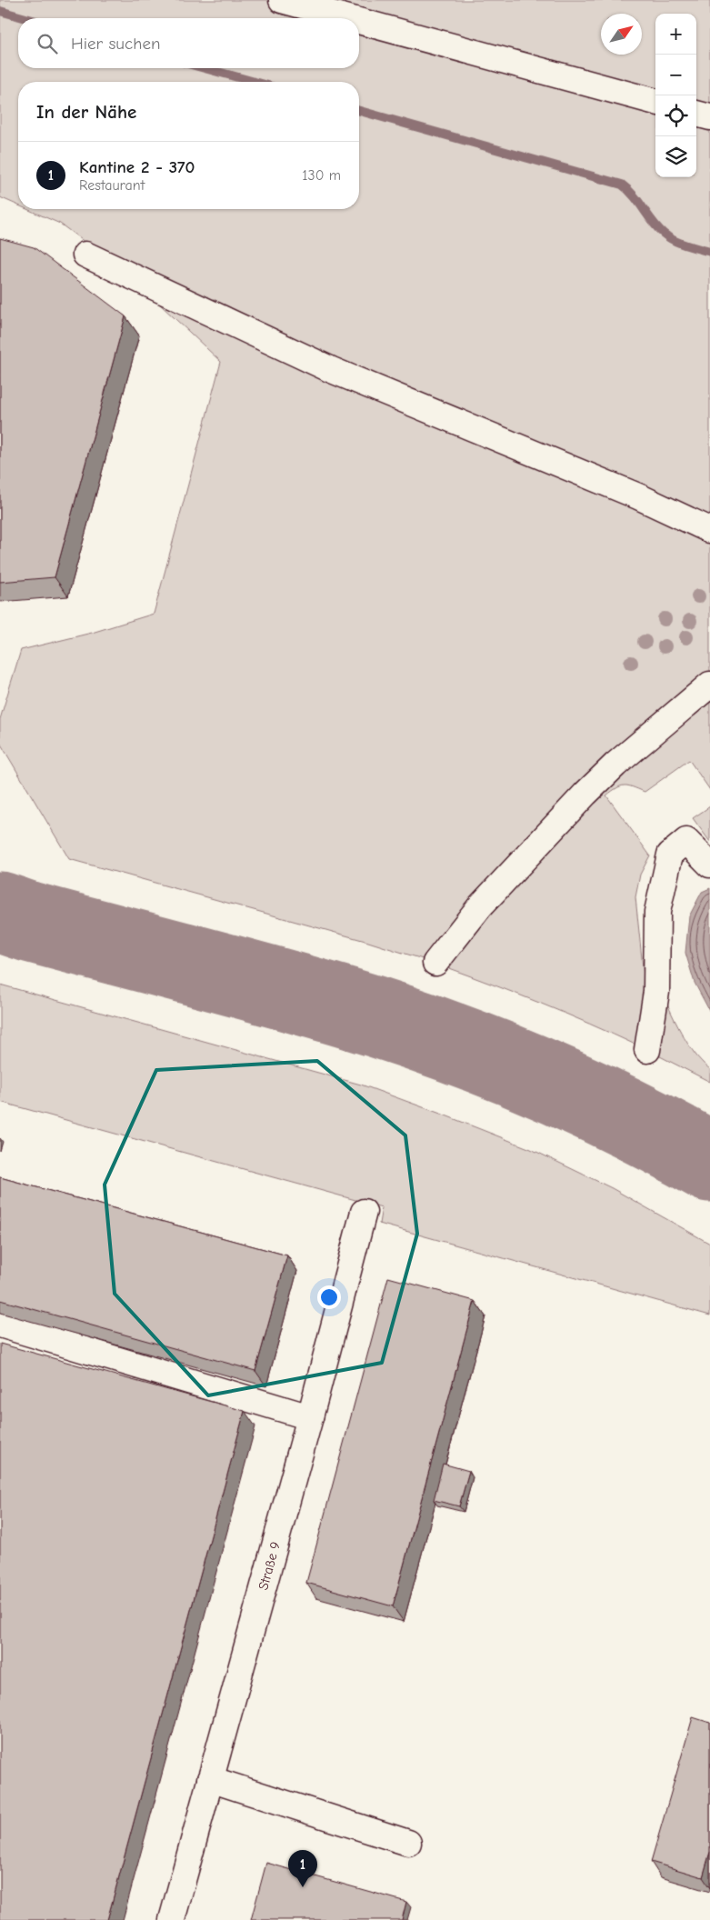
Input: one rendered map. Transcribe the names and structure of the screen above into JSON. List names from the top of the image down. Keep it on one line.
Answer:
{"streets":{"lane":["Straße 9"]},"north":"top right","page":{"map_buttons":["+","−"],"search":"Hier suchen","heading":"In der Nähe","list":[{"mark":"1","name":"Kantine 2 - 370","note":"Restaurant","value":"130 m"}],"pins":"1"}}
